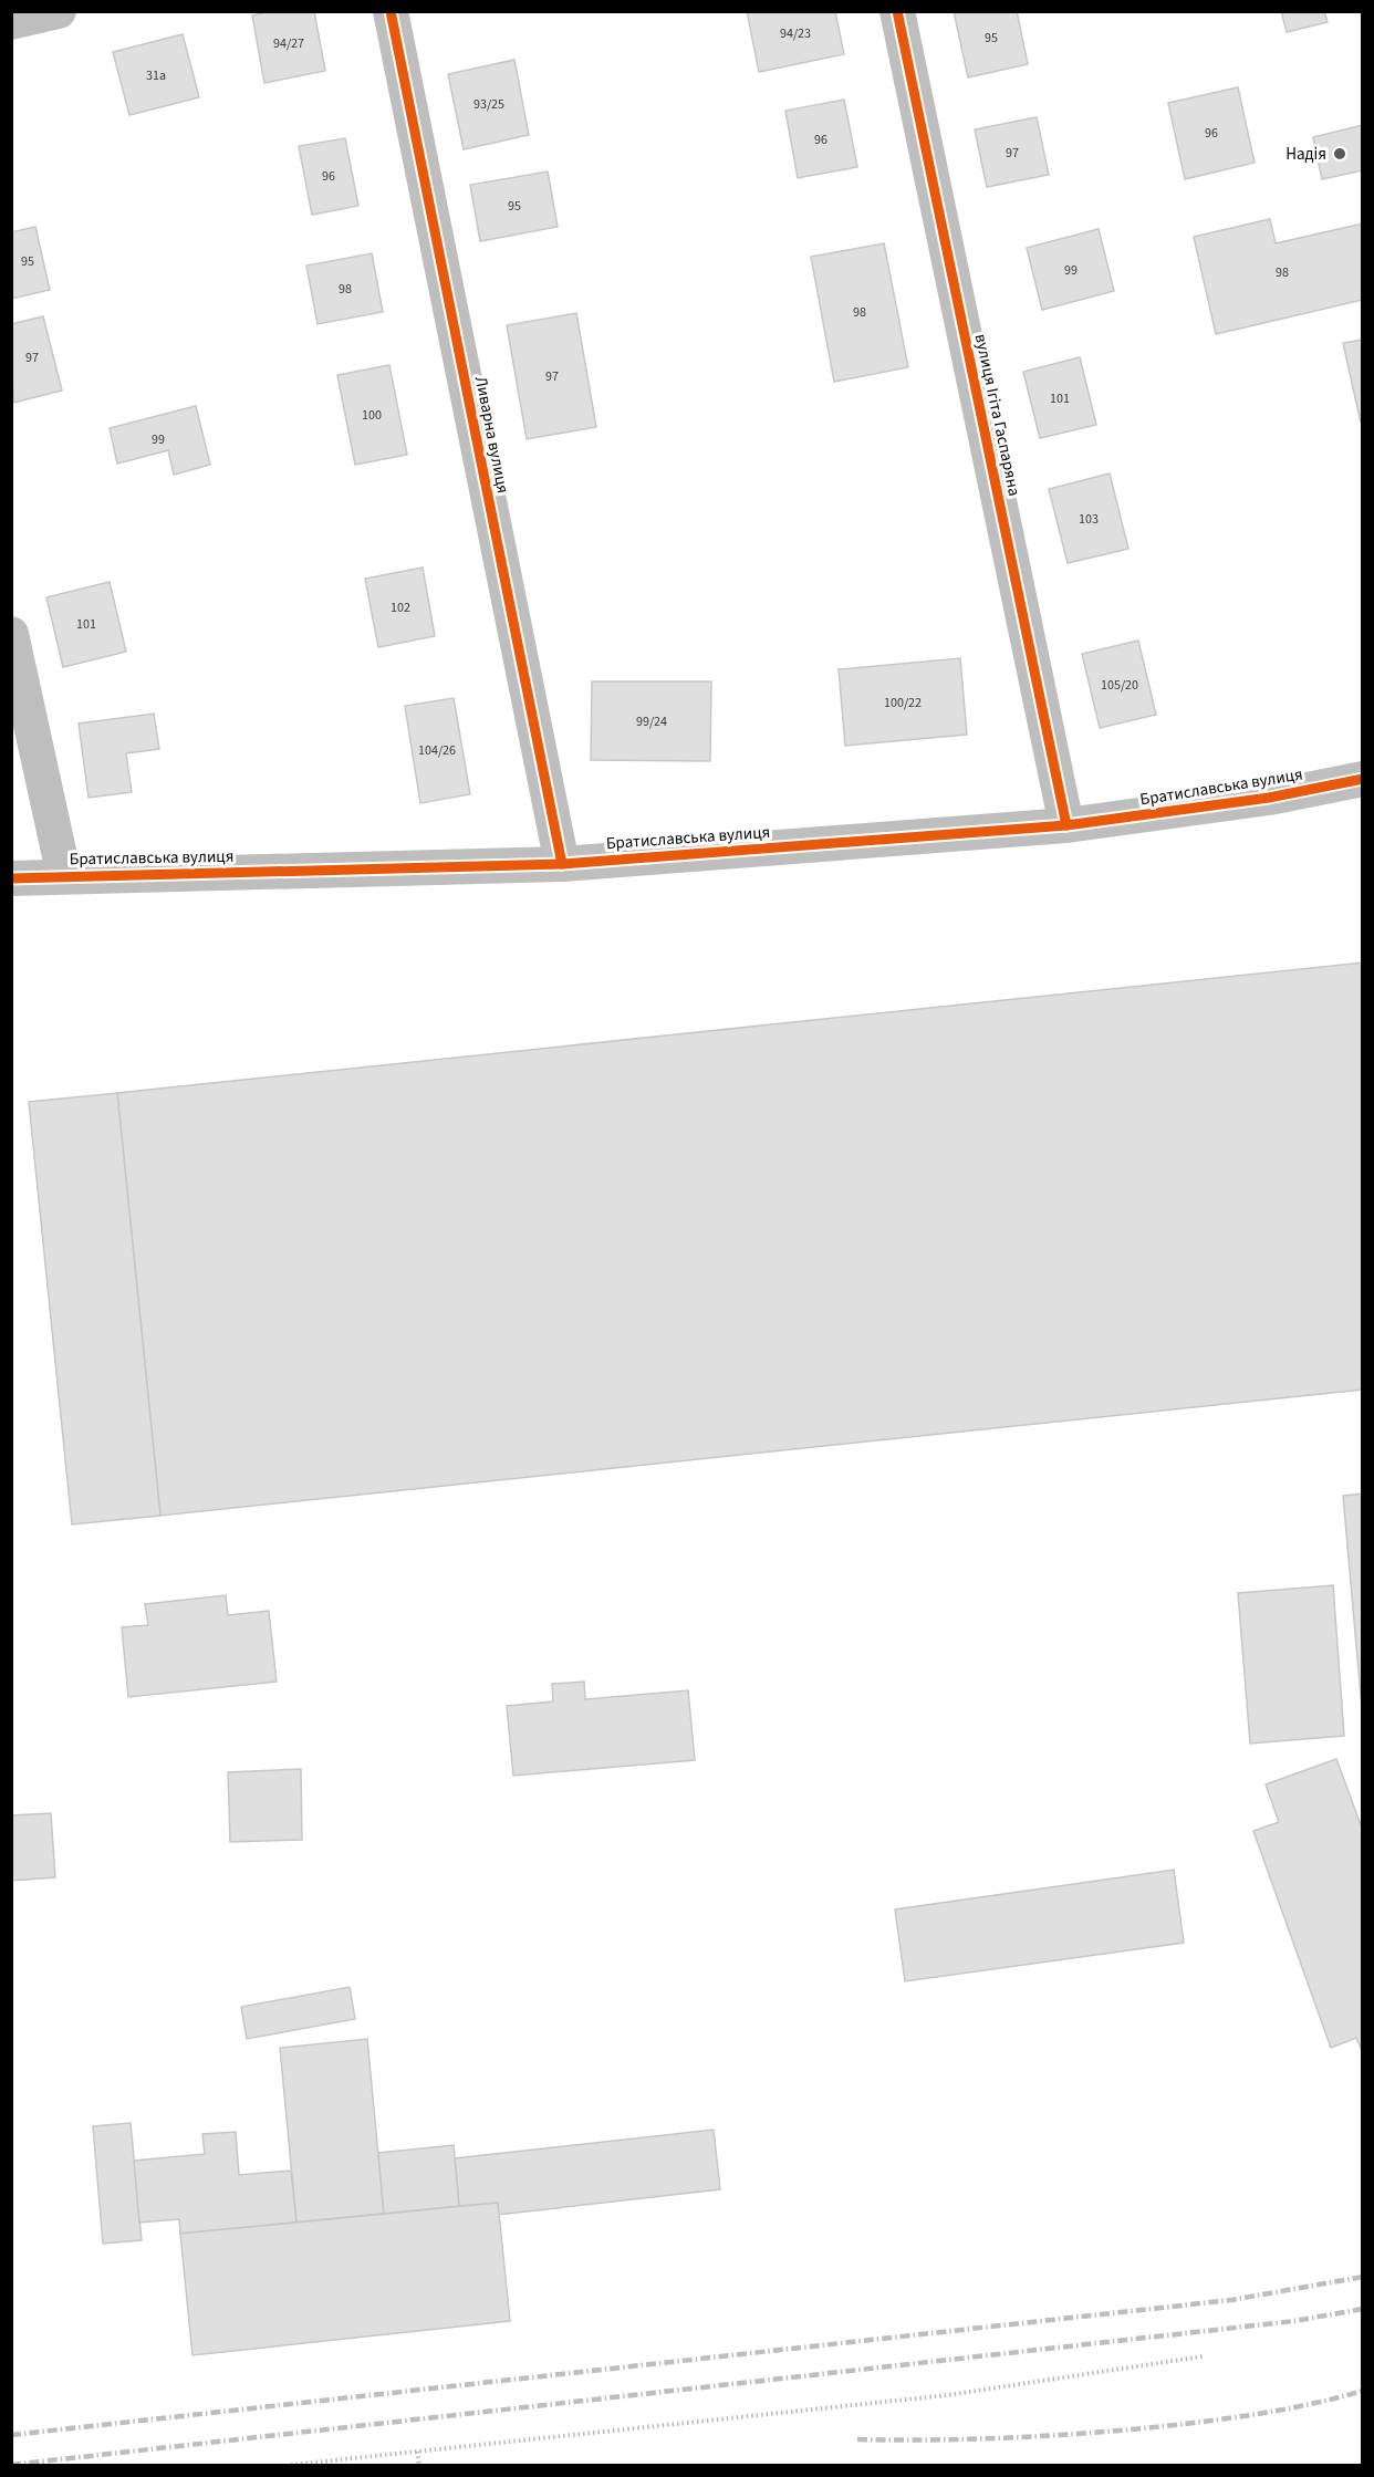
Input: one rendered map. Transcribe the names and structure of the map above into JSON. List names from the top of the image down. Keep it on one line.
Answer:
{"streets":{"street":["вулиця Ігіта Гаспаряна","Ливарна вулиця","Братиславська вулиця"]},"crossings":[["вулиця Ігіта Гаспаряна","Братиславська вулиця"],["Ливарна вулиця","Братиславська вулиця"]],"places":["Надія"],"house_numbers":["94/23","95","94/27","31а","93/25","96","96","97","96","95","95","99","98","98","98","97","97","101","100","99","103","102","101","105/20","100/22","99/24","104/26"]}
